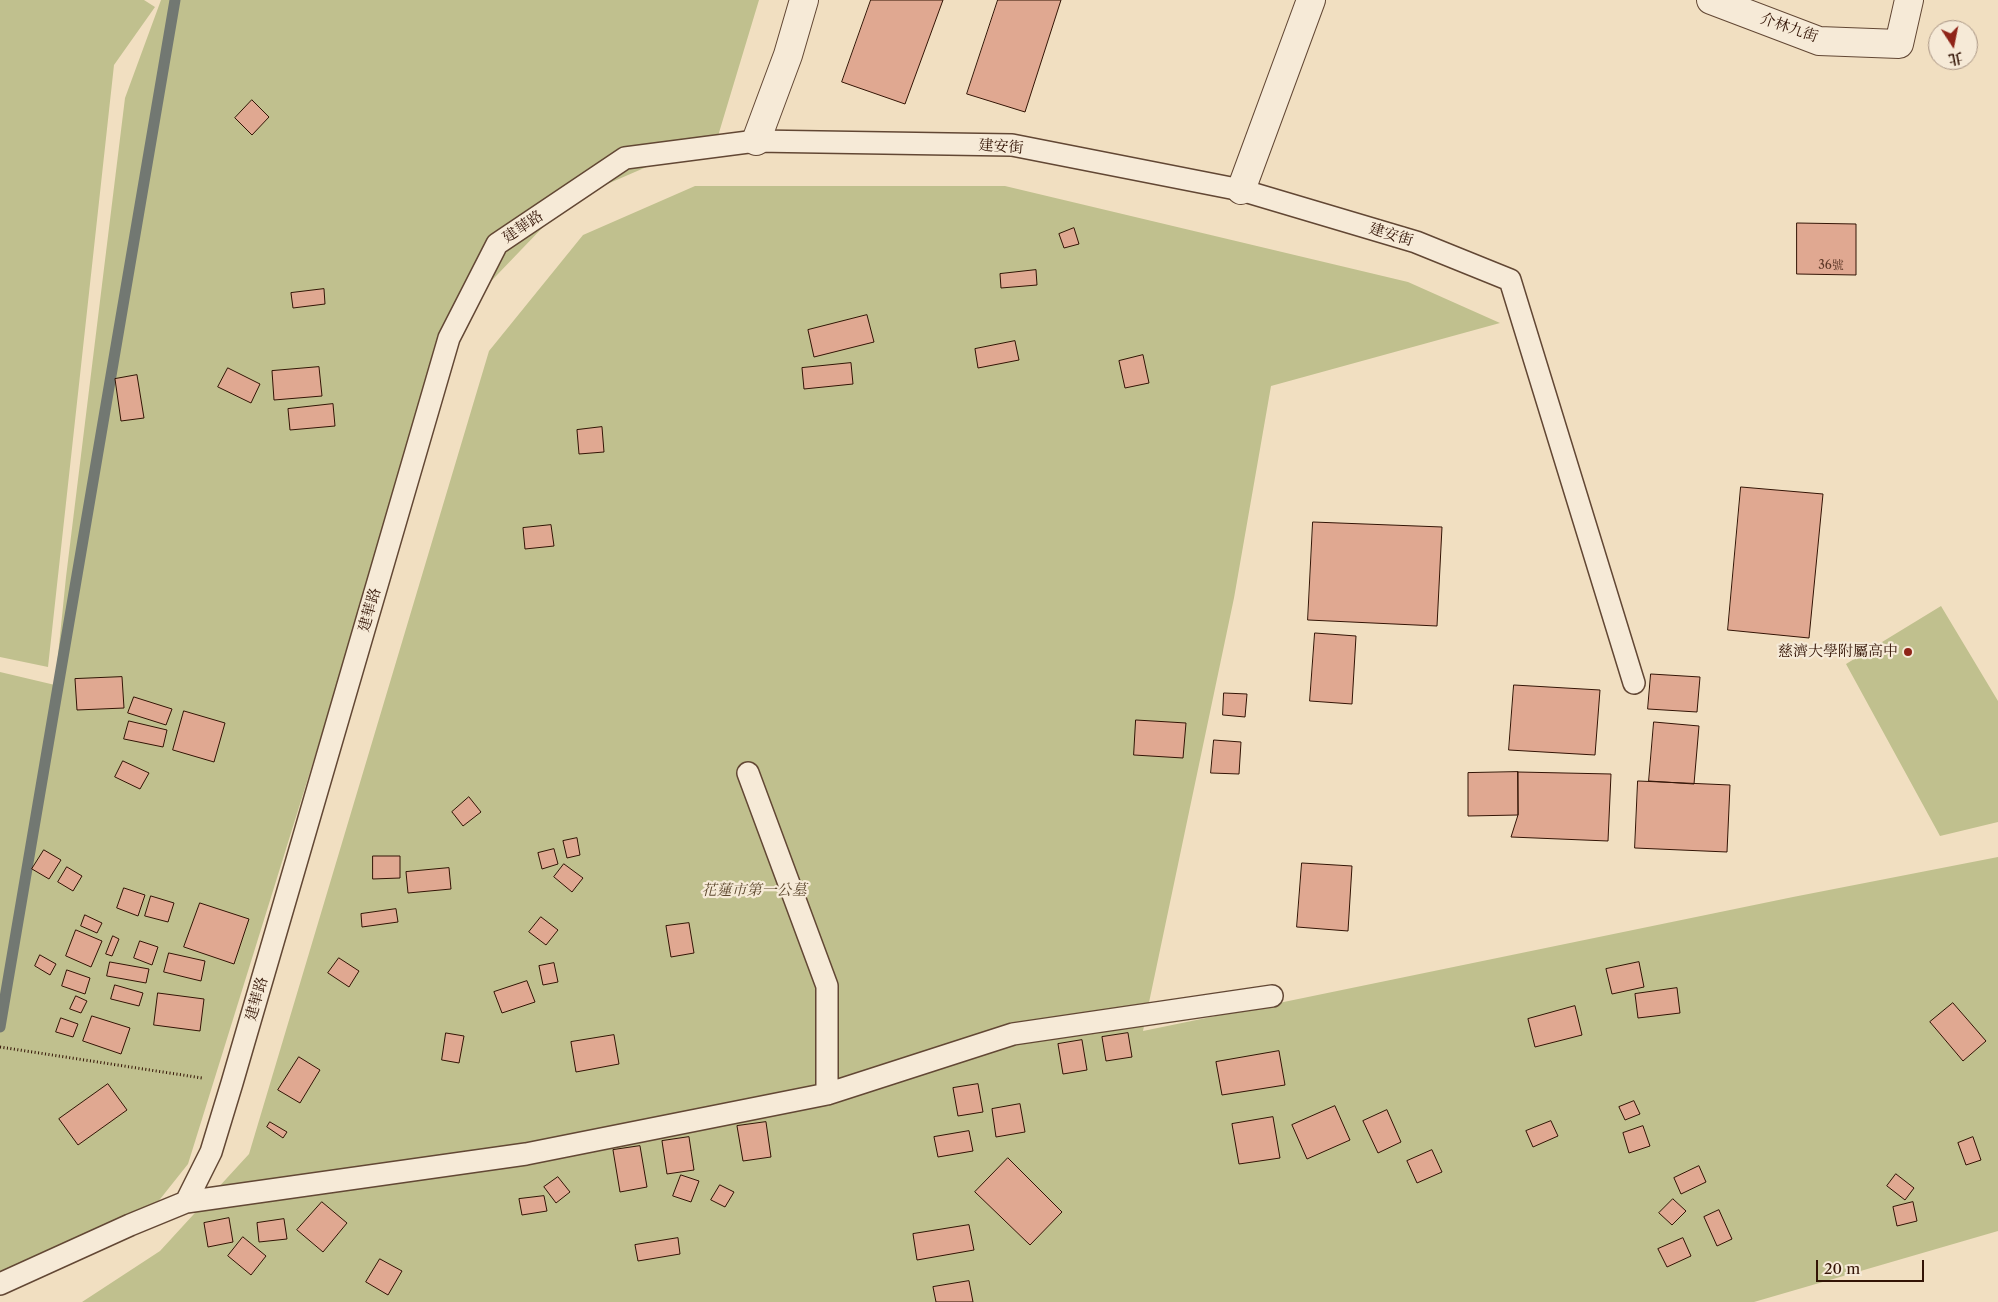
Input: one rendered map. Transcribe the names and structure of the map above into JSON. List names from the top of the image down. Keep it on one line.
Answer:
{"streets":{"street":["介林九街"],"lane":["建安街","建華路"]},"crossings":[["建安街","建華路"]],"parks":["花蓮市第一公墓"],"places":["慈濟大學附屬高中"],"house_numbers":["36號"],"scale_bar":"20 m","north":"bottom"}
